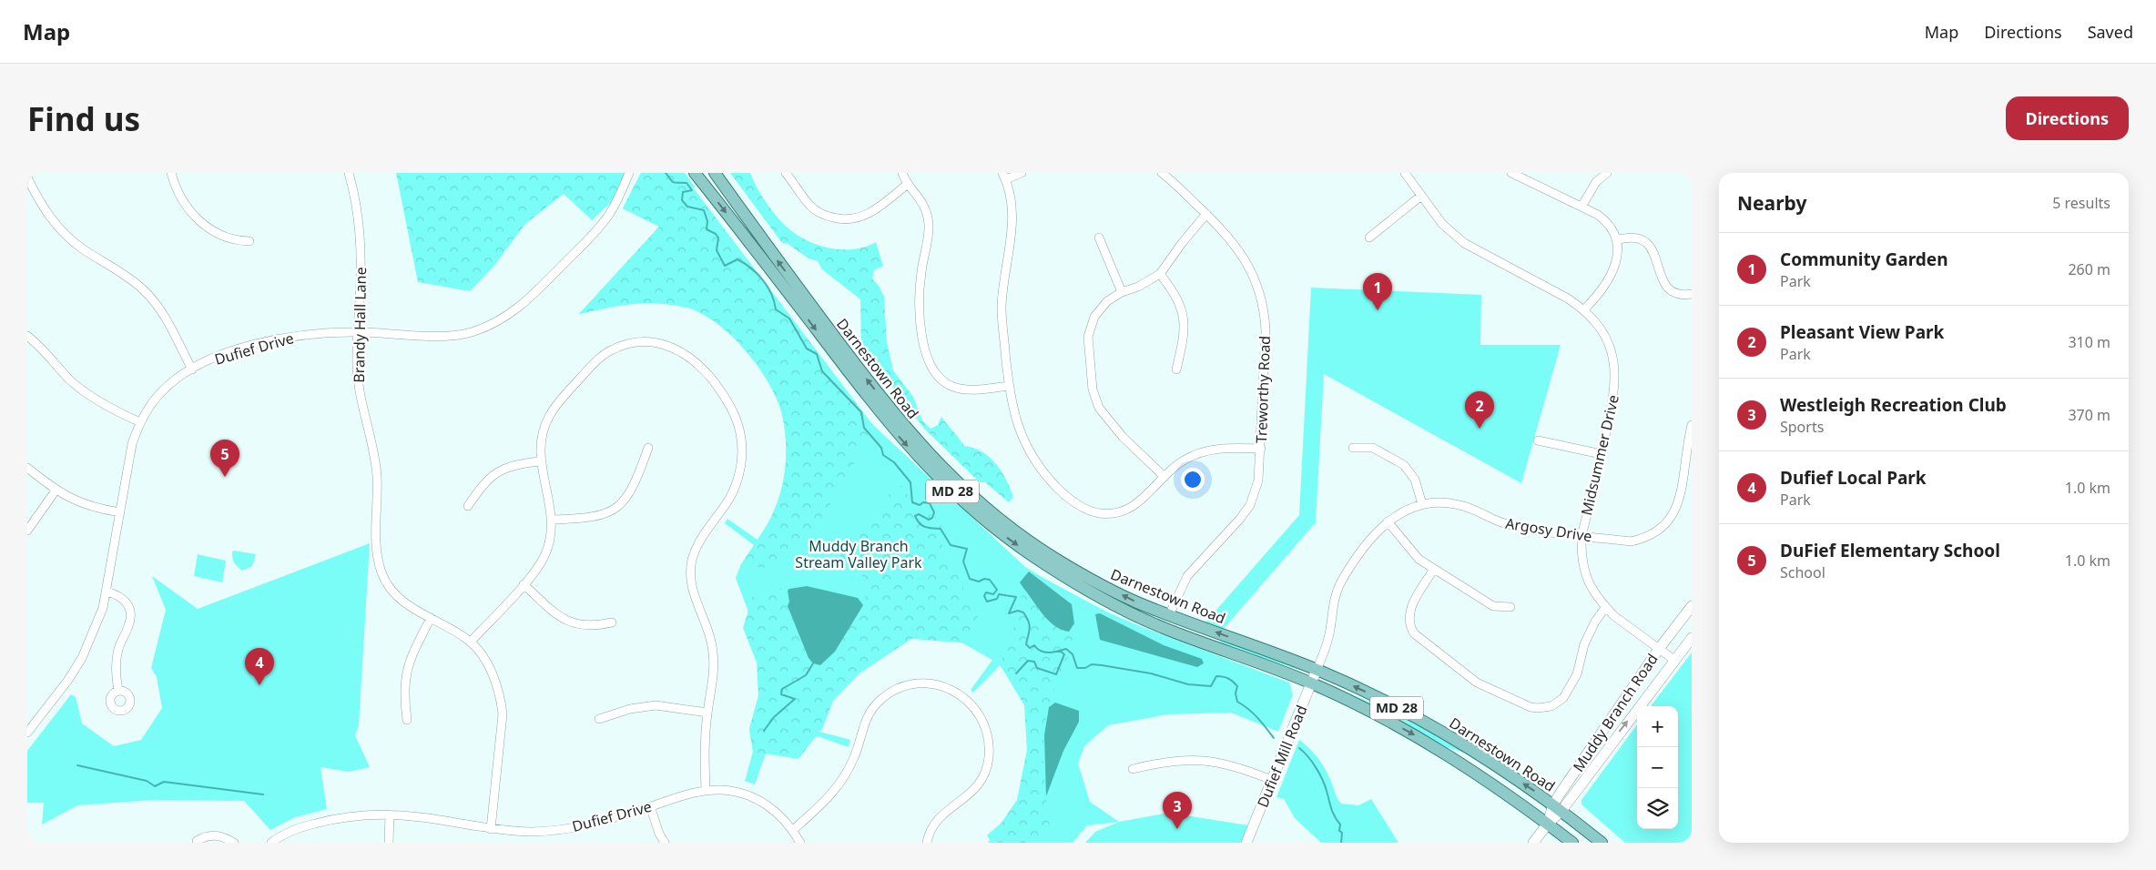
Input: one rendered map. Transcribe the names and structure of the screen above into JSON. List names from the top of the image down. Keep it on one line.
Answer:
{"streets":{"main road":["Darnestown Road","MD 28","Muddy Branch Road","Dufief Mill Road"],"street":["Brandy Hall Lane","Dufief Drive","Treworthy Road","Midsummer Drive","Argosy Drive"]},"crossings":[["Brandy Hall Lane","Dufief Drive"],["Darnestown Road","Treworthy Road"],["Darnestown Road","Argosy Drive"],["Darnestown Road","Muddy Branch Road"],["Darnestown Road","Dufief Mill Road"],["Midsummer Drive","Argosy Drive"],["Midsummer Drive","Muddy Branch Road"],["Argosy Drive","Dufief Mill Road"]],"parks":["Muddy Branch Stream Valley Park"],"page":{"header":"Map","nav":["Map","Directions","Saved"],"buttons":"Directions","title":"Find us","heading":["Nearby","5 results"],"list":[{"mark":"1","name":"Community Garden","note":"Park","value":"260 m"},{"mark":"2","name":"Pleasant View Park","note":"Park","value":"310 m"},{"mark":"3","name":"Westleigh Recreation Club","note":"Sports","value":"370 m"},{"mark":"4","name":"Dufief Local Park","note":"Park","value":"1.0 km"},{"mark":"5","name":"DuFief Elementary School","note":"School","value":"1.0 km"}],"pins":["1","2","5","4","3"],"map_buttons":["+","−"]}}
